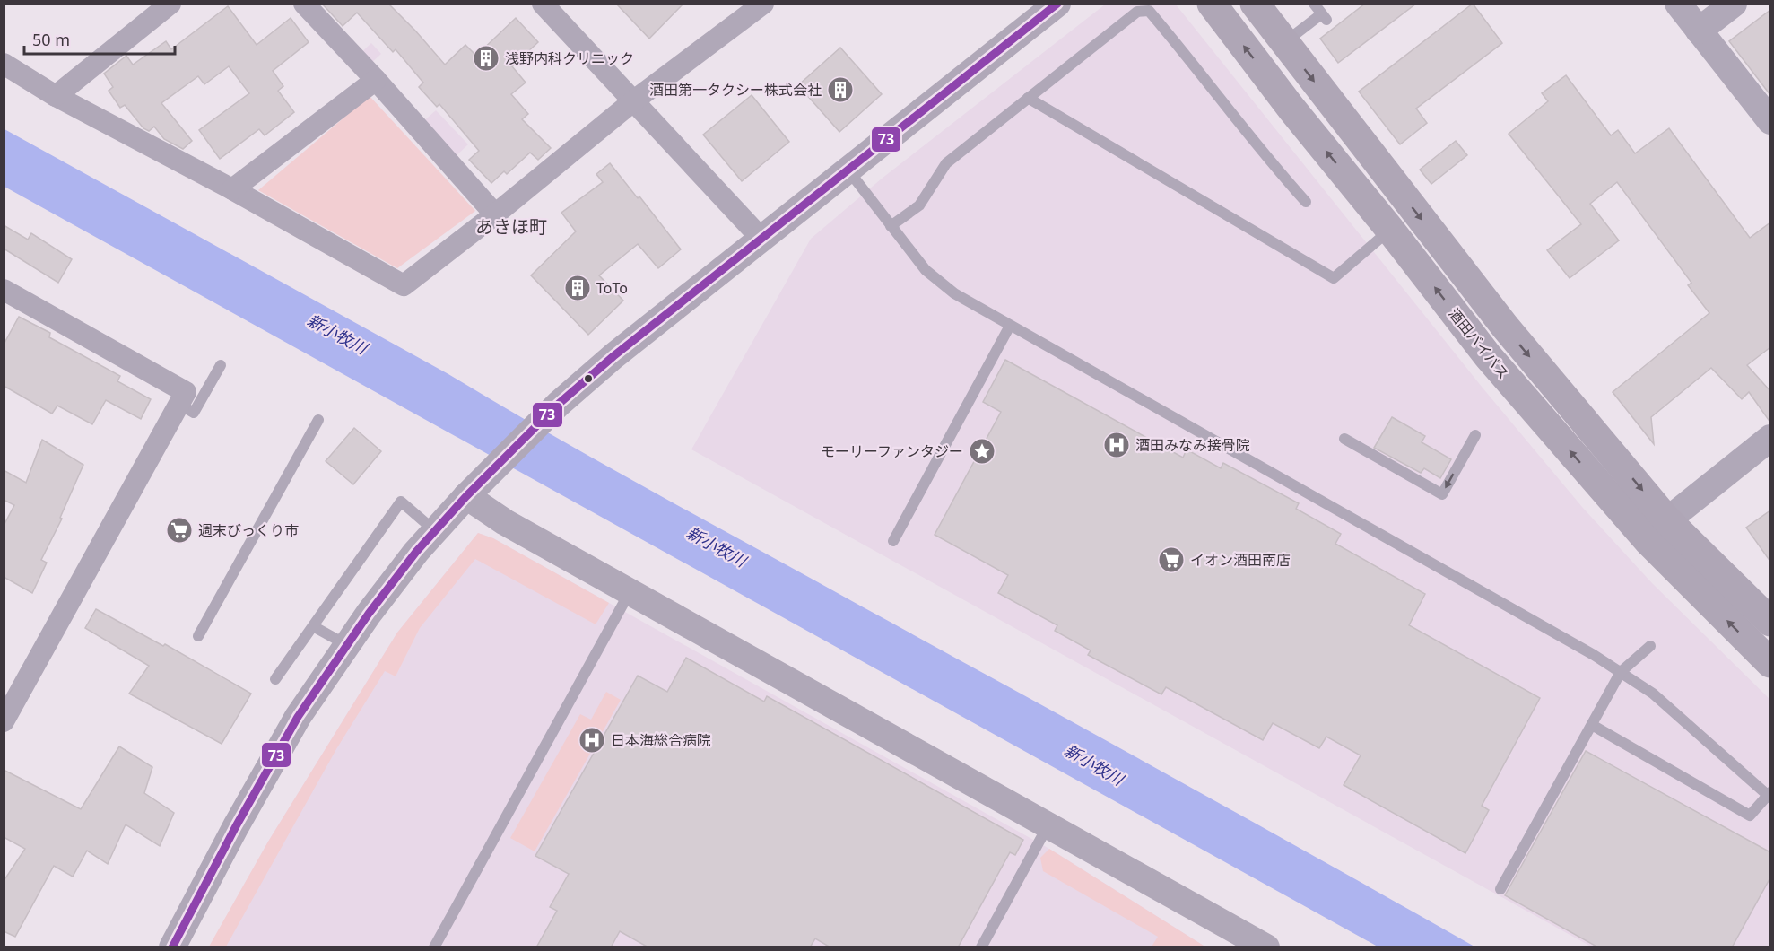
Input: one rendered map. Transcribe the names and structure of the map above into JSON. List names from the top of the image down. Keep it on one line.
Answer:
{"streets":{"highway":["酒田バイパス"]},"districts":["あきほ町"],"water":["新小牧川"],"places":{"building":["浅野内科クリニック","酒田第一タクシー株式会社","ToTo"],"hospital":["酒田みなみ接骨院","日本海総合病院"],"place":["モーリーファンタジー"],"supermarket":["週末びっくり市","イオン酒田南店"]},"lines":["transit line 73"],"scale_bar":"50 m"}
